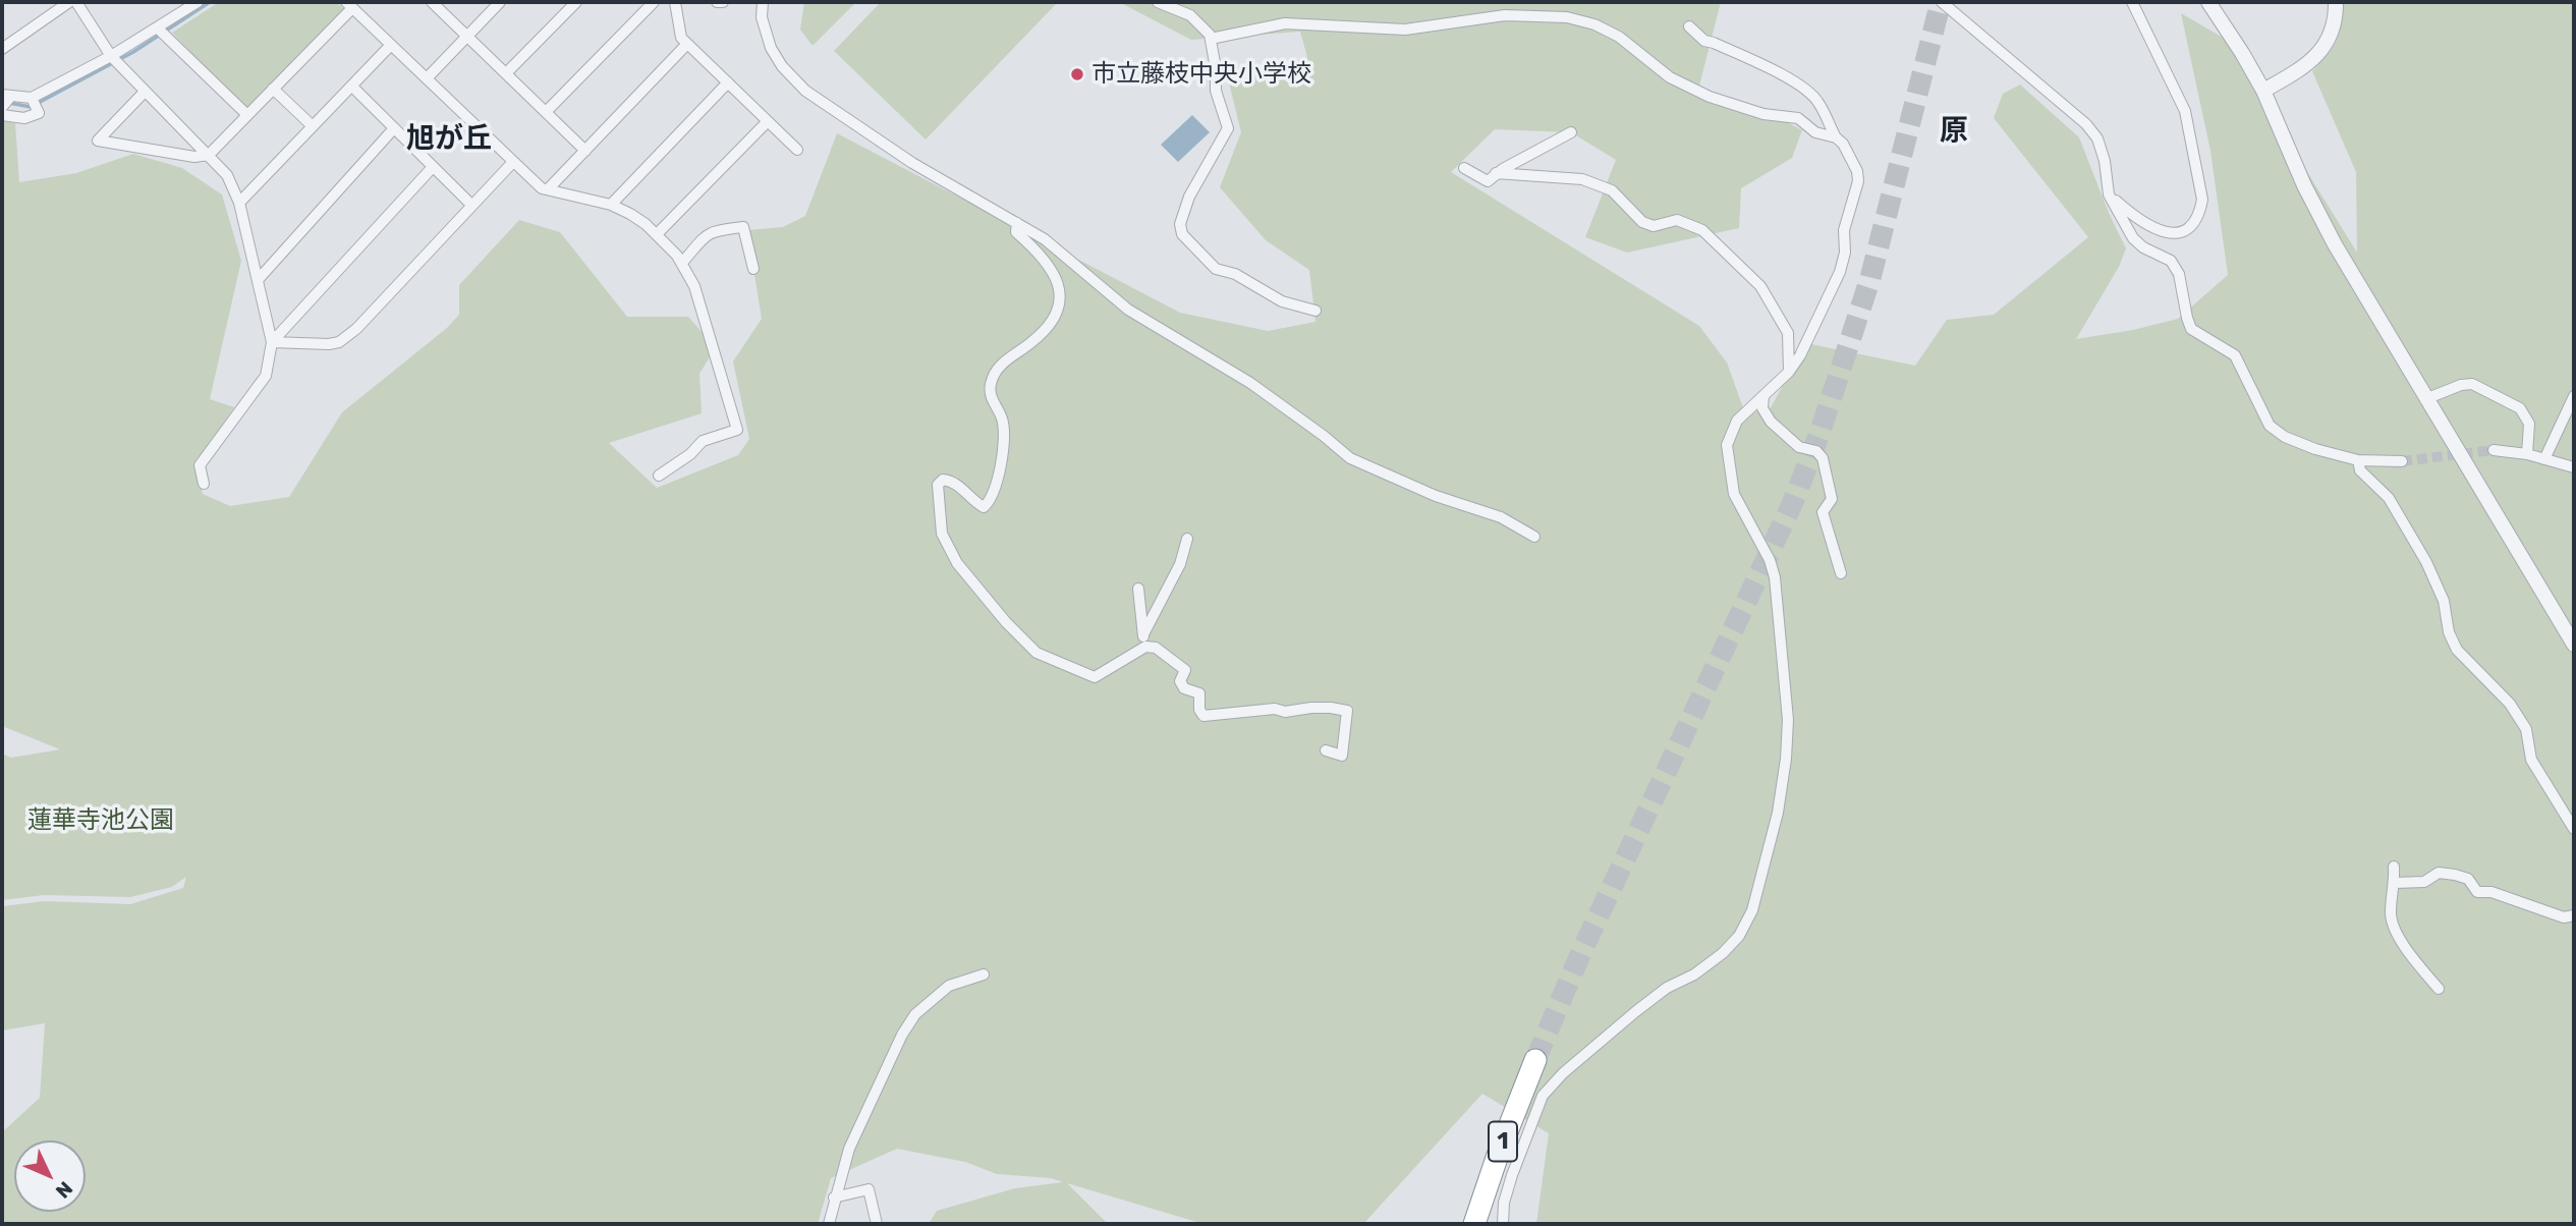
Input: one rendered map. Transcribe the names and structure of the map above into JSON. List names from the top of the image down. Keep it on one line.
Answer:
{"streets":{"highway":["1"]},"districts":["原","旭が丘"],"parks":["蓮華寺池公園"],"places":["市立藤枝中央小学校"],"north":"bottom right"}
